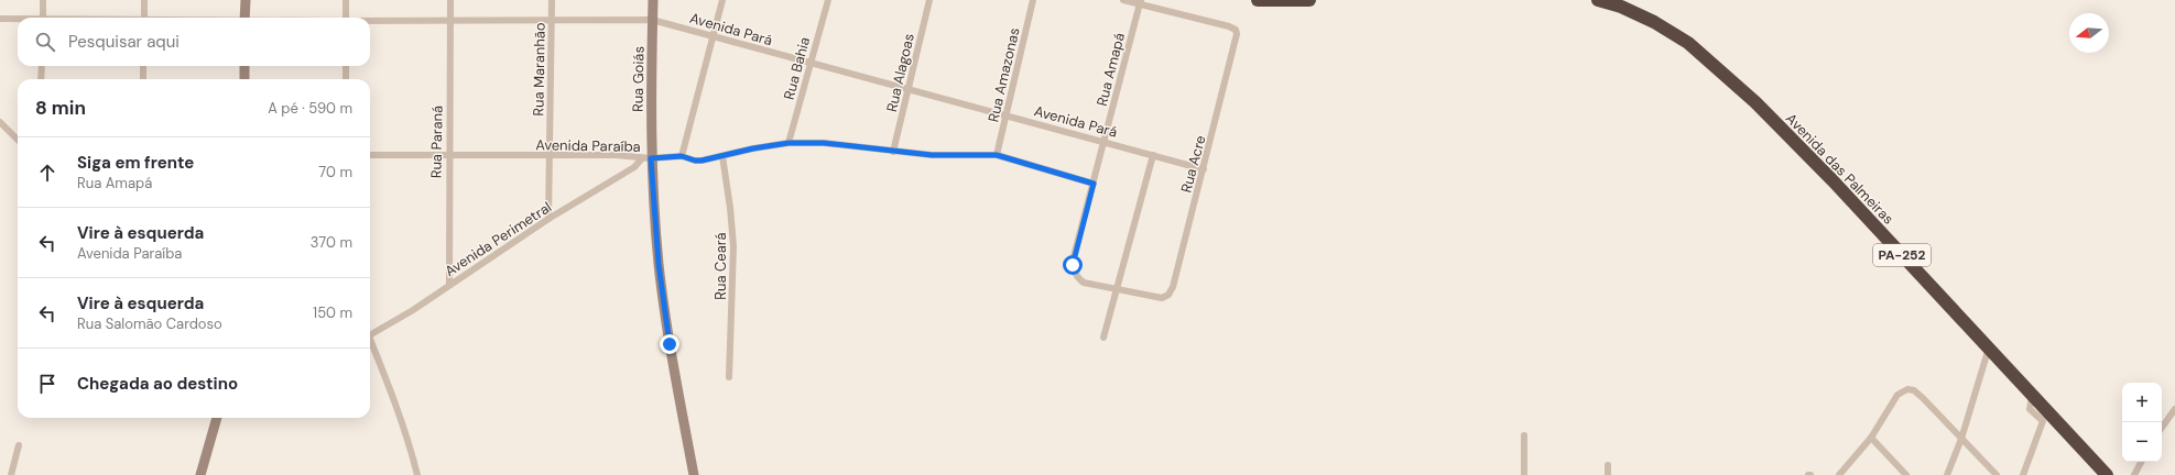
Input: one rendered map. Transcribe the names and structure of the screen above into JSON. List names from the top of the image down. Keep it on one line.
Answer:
{"streets":{"highway":["Avenida das Palmeiras","PA-252"],"street":["Avenida Pará","Rua Bahia","Rua Maranhão","Rua Amapá","Rua Alagoas","Rua Amazonas","Rua Goiás","Rua Paraná","Avenida Paraíba","Rua Acre","Avenida Perimetral","Rua Ceará"]},"crossings":[["Avenida Pará","Rua Bahia"],["Avenida Pará","Rua Maranhão"],["Avenida Pará","Rua Amapá"],["Avenida Pará","Rua Alagoas"],["Avenida Pará","Rua Amazonas"],["Avenida Pará","Rua Goiás"],["Avenida Pará","Rua Paraná"],["Avenida Pará","Rua Acre"],["Rua Bahia","Avenida Paraíba"],["Rua Maranhão","Avenida Paraíba"],["Rua Maranhão","Avenida Perimetral"],["Rua Amapá","Avenida Paraíba"],["Rua Amapá","Rua Acre"],["Rua Alagoas","Avenida Paraíba"],["Rua Amazonas","Avenida Paraíba"],["Rua Goiás","Avenida Paraíba"],["Rua Goiás","Avenida Perimetral"],["Rua Paraná","Avenida Paraíba"],["Rua Paraná","Avenida Perimetral"],["Avenida Paraíba","Avenida Perimetral"],["Avenida Paraíba","Rua Ceará"]],"north":"left","page":{"search":"Pesquisar aqui","heading":["8 min","A pé · 590 m"],"list":[["Siga em frente","Rua Amapá","70 m"],["Vire à esquerda","Avenida Paraíba","370 m"],["Vire à esquerda","Rua Salomão Cardoso","150 m"],"Chegada ao destino"],"map_buttons":["+","−"]}}
